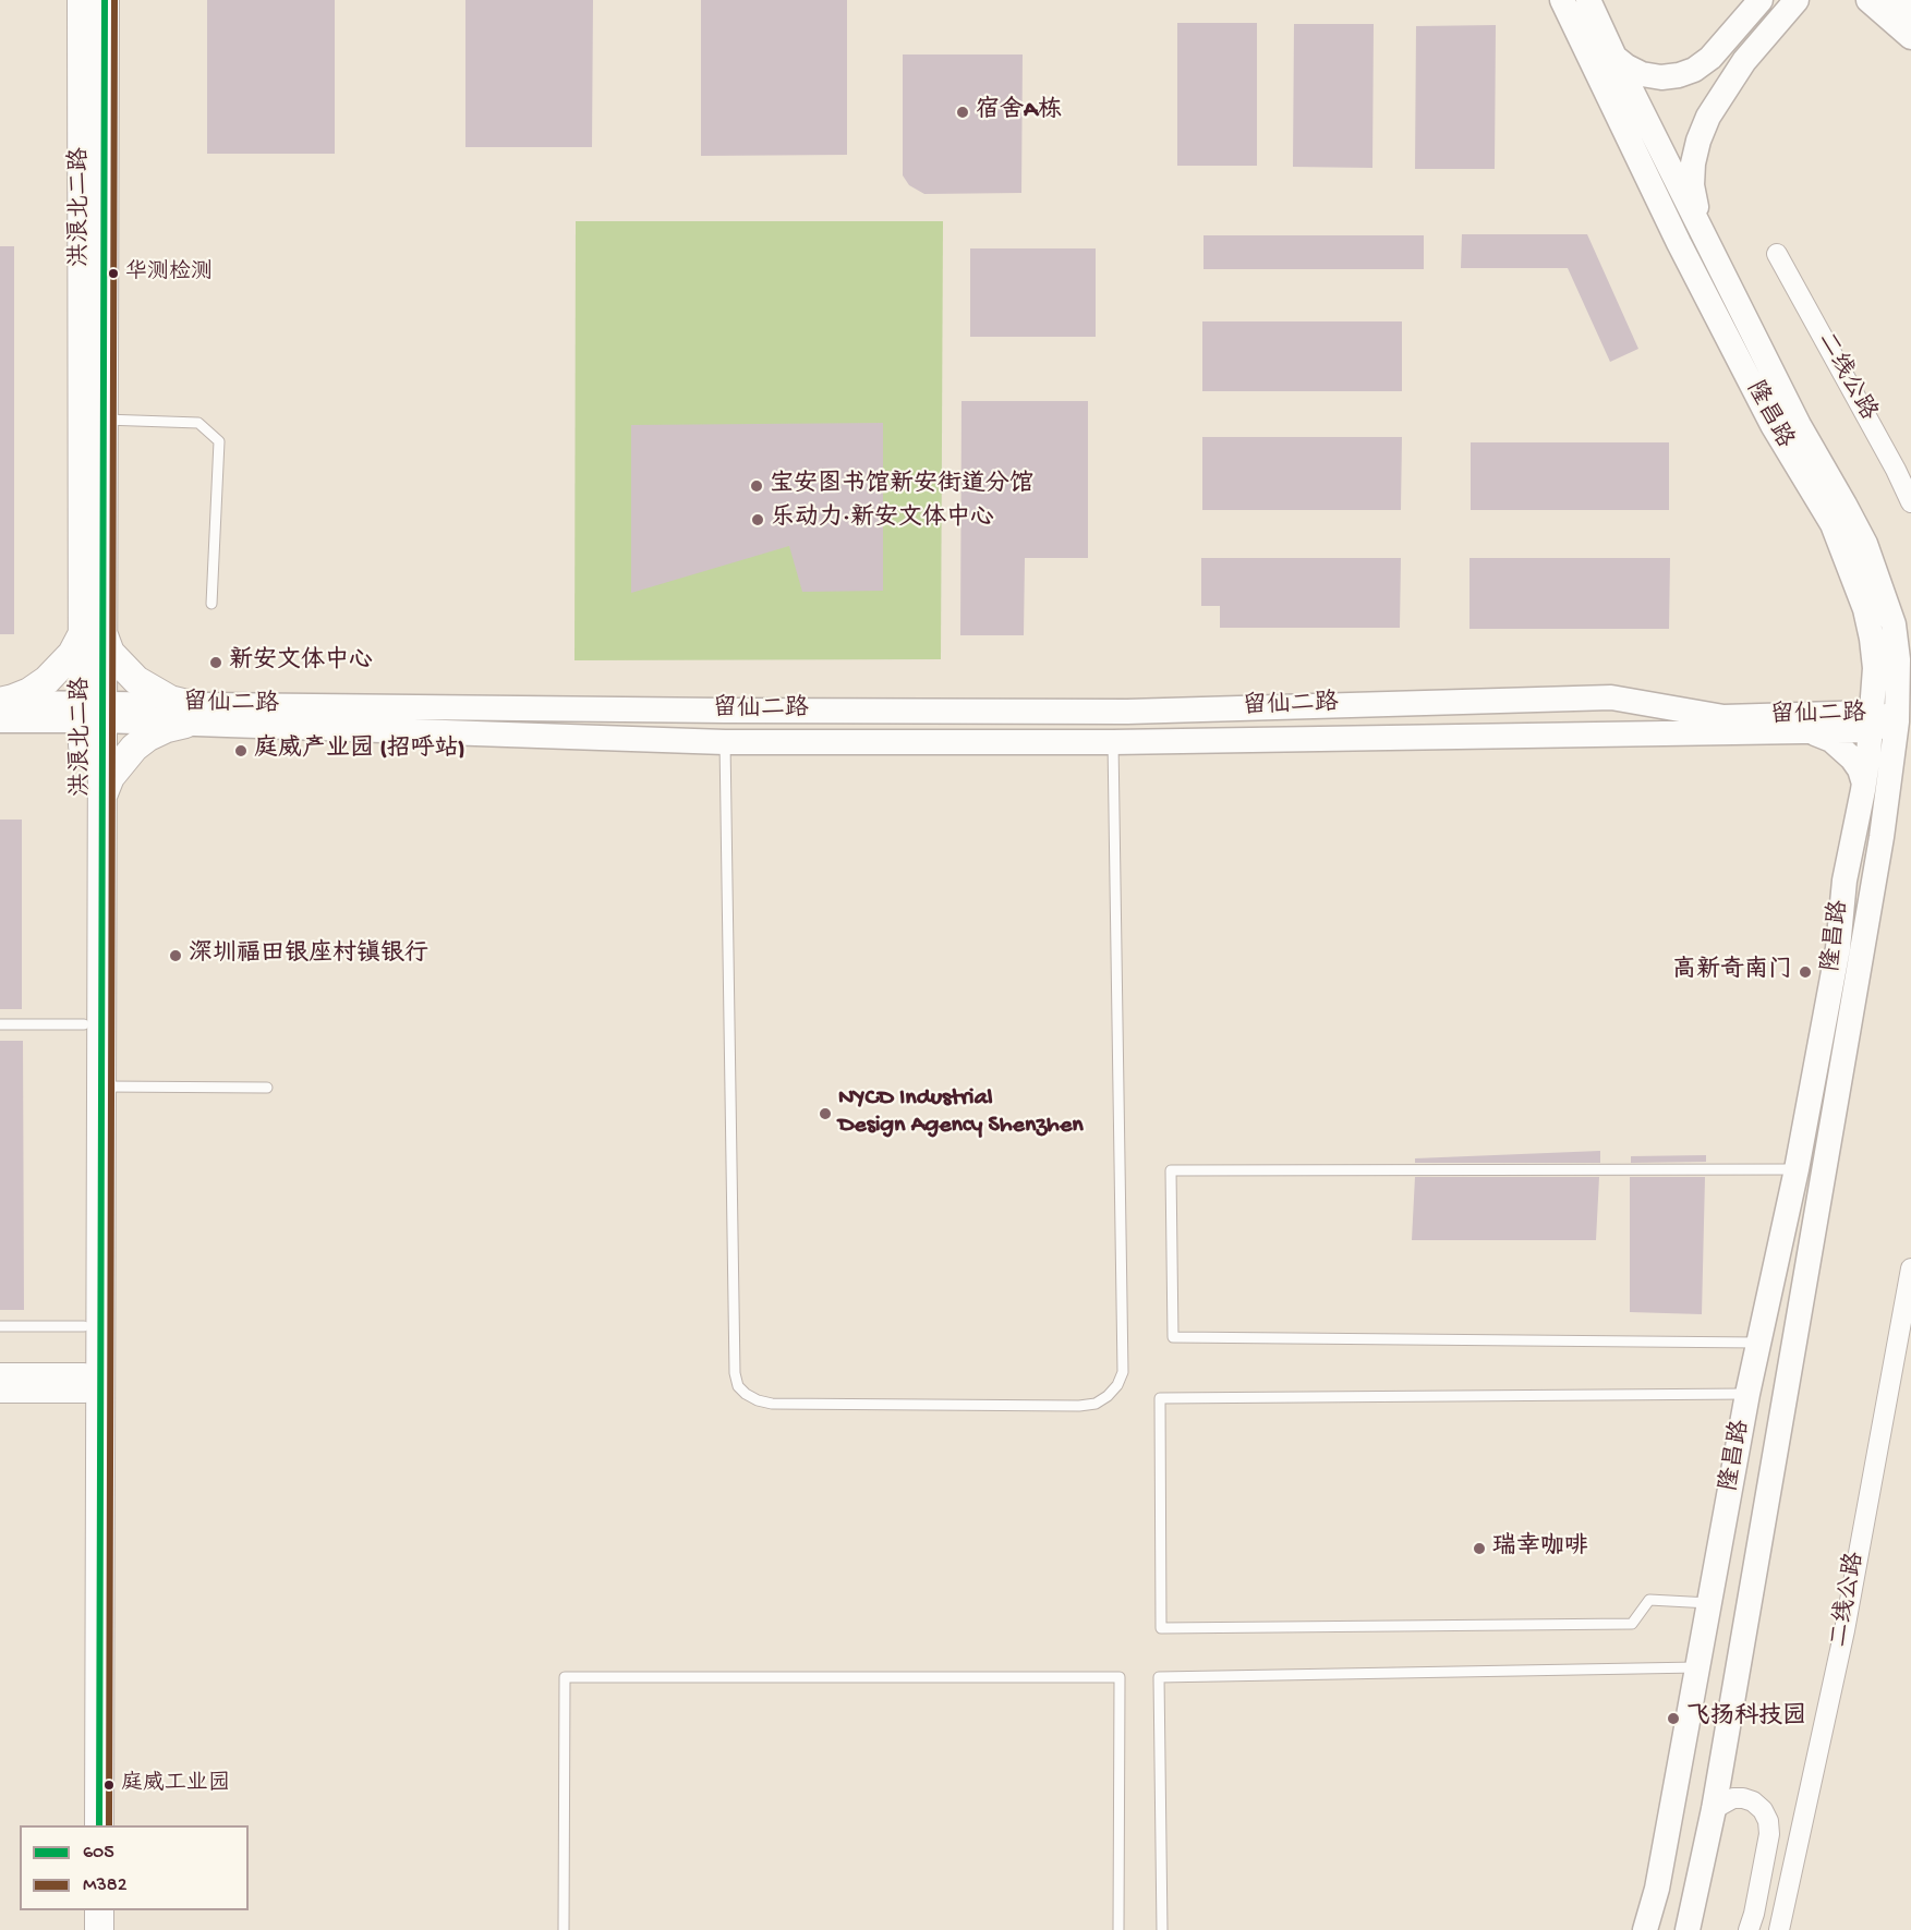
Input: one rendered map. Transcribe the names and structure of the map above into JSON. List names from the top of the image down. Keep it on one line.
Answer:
{"streets":{"main road":["洪浪北二路"],"street":["二线公路","隆昌路","留仙二路"]},"crossings":[["洪浪北二路","留仙二路"],["隆昌路","留仙二路"]],"places":["宿舍A栋","华测检测","宝安图书馆新安街道分馆","乐动力·新安文体中心","新安文体中心","庭威产业园 (招呼站)","深圳福田银座村镇银行","高新奇南门","NYCD Industrial Design Agency Shenzhen","瑞幸咖啡","飞扬科技园","庭威工业园"],"lines":["transit line 605","transit line M382"],"legend":["605","M382"]}
